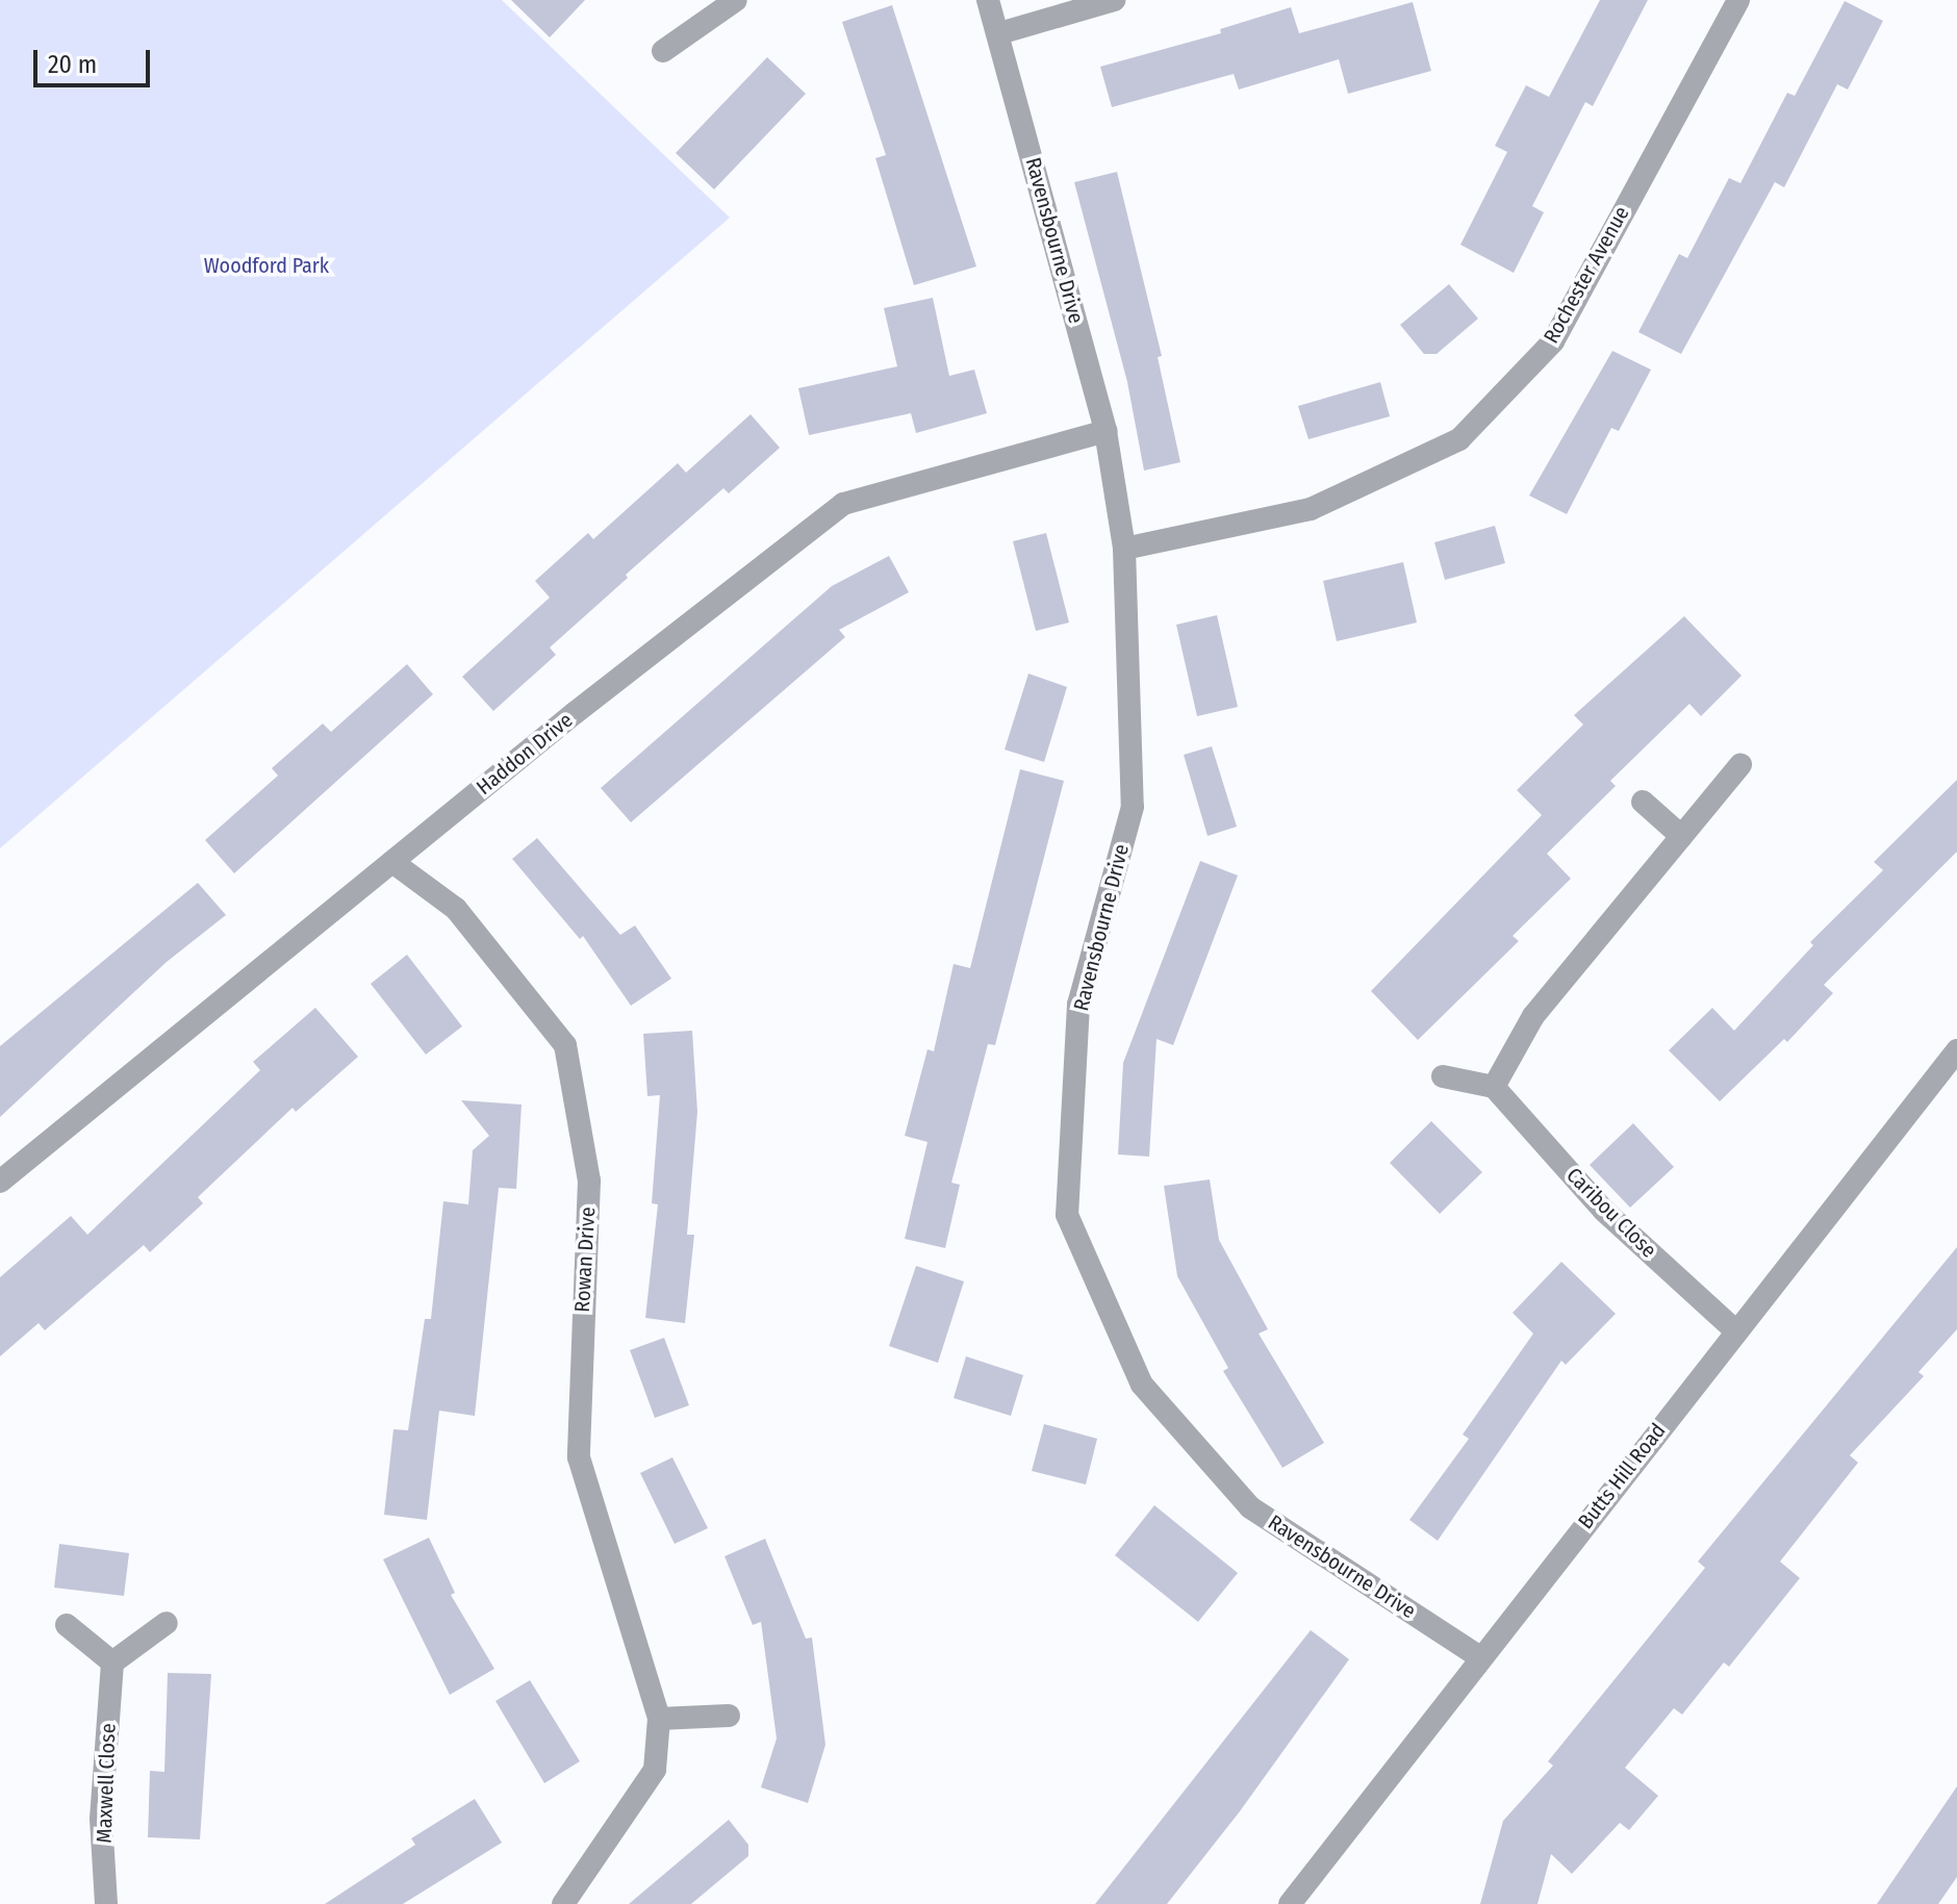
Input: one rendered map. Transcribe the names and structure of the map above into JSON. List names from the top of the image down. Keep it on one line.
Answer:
{"streets":{"street":["Ravensbourne Drive","Rochester Avenue","Haddon Drive","Caribou Close","Rowan Drive","Butts Hill Road","Maxwell Close"]},"crossings":[["Ravensbourne Drive","Rochester Avenue"],["Ravensbourne Drive","Haddon Drive"],["Ravensbourne Drive","Butts Hill Road"],["Haddon Drive","Rowan Drive"],["Caribou Close","Butts Hill Road"]],"parks":["Woodford Park"],"scale_bar":"20 m"}
